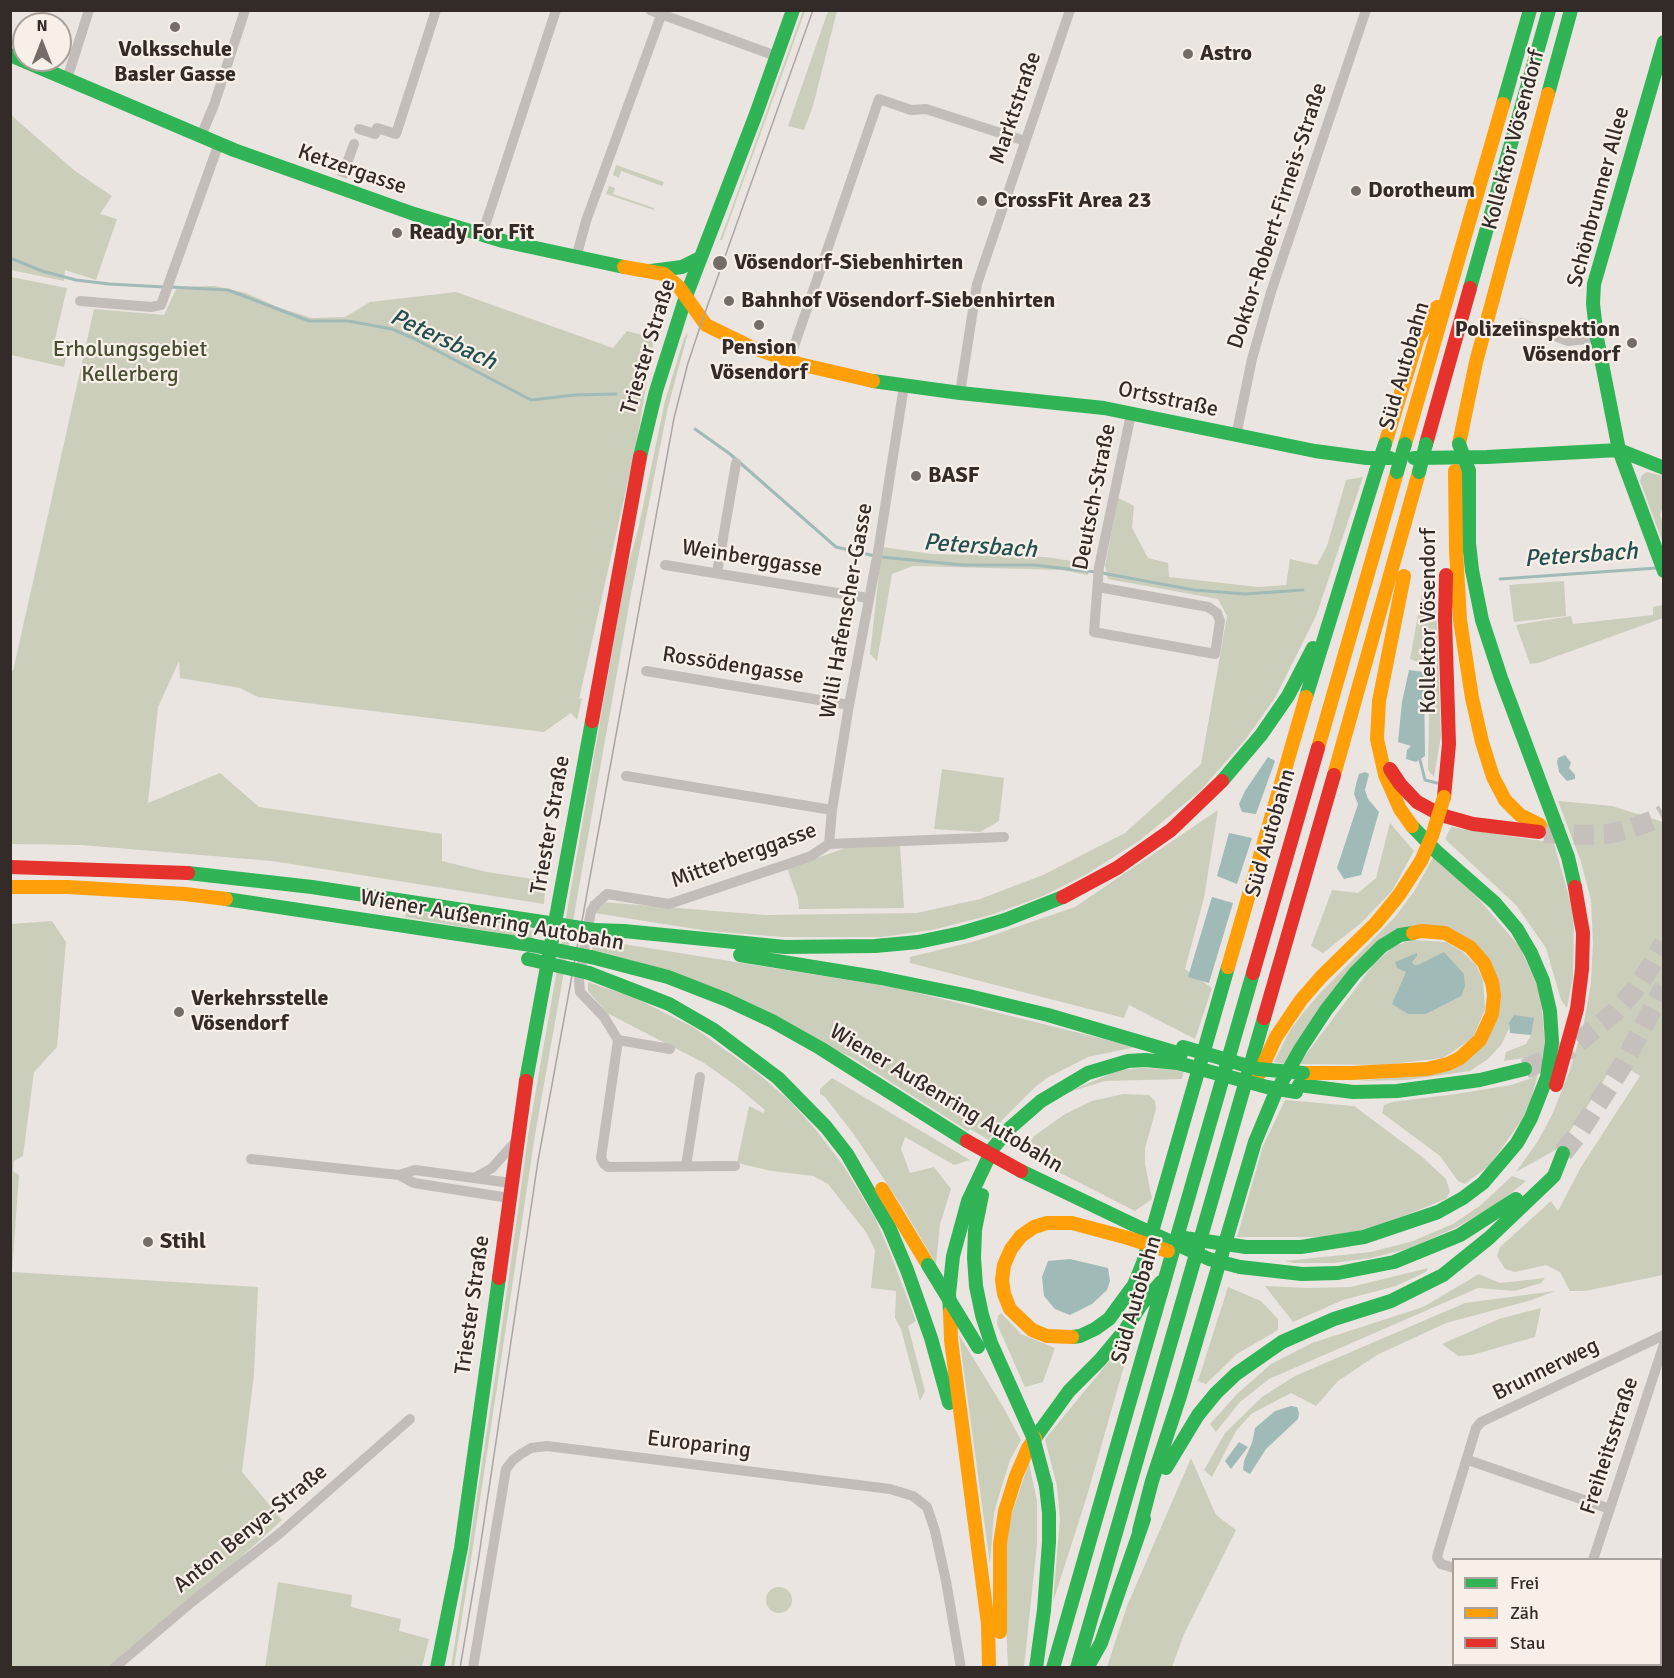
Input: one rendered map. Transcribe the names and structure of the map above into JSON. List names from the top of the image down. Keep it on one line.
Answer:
{"streets":{"main road":["Kollektor Vösendorf","Ketzergasse","Schönbrunner Allee","Triester Straße","Süd Autobahn","Ortsstraße","Wiener Außenring Autobahn"],"street":["Marktstraße","Doktor-Robert-Firneis-Straße","Deutsch-Straße","Weinberggasse","Willi Hafenscher-Gasse","Rossödengasse","Mitterberggasse","Brunnerweg","Europaring","Freiheitsstraße","Anton Benya-Straße"]},"crossings":[["Marktstraße","Ortsstraße"],["Kollektor Vösendorf","Süd Autobahn"],["Ketzergasse","Triester Straße"],["Ketzergasse","Ortsstraße"],["Schönbrunner Allee","Ortsstraße"],["Doktor-Robert-Firneis-Straße","Ortsstraße"],["Triester Straße","Ortsstraße"],["Ortsstraße","Deutsch-Straße"],["Ortsstraße","Willi Hafenscher-Gasse"],["Weinberggasse","Willi Hafenscher-Gasse"],["Willi Hafenscher-Gasse","Rossödengasse"],["Willi Hafenscher-Gasse","Mitterberggasse"]],"water":["Petersbach"],"parks":["Erholungsgebiet Kellerberg"],"places":["Volksschule Basler Gasse","Astro","Dorotheum","CrossFit Area 23","Ready For Fit","Vösendorf-Siebenhirten","Bahnhof Vösendorf-Siebenhirten","Pension Vösendorf","Polizeiinspektion Vösendorf","BASF","Verkehrsstelle Vösendorf","Stihl"],"legend":["Frei","Zäh","Stau"],"north":"top"}
